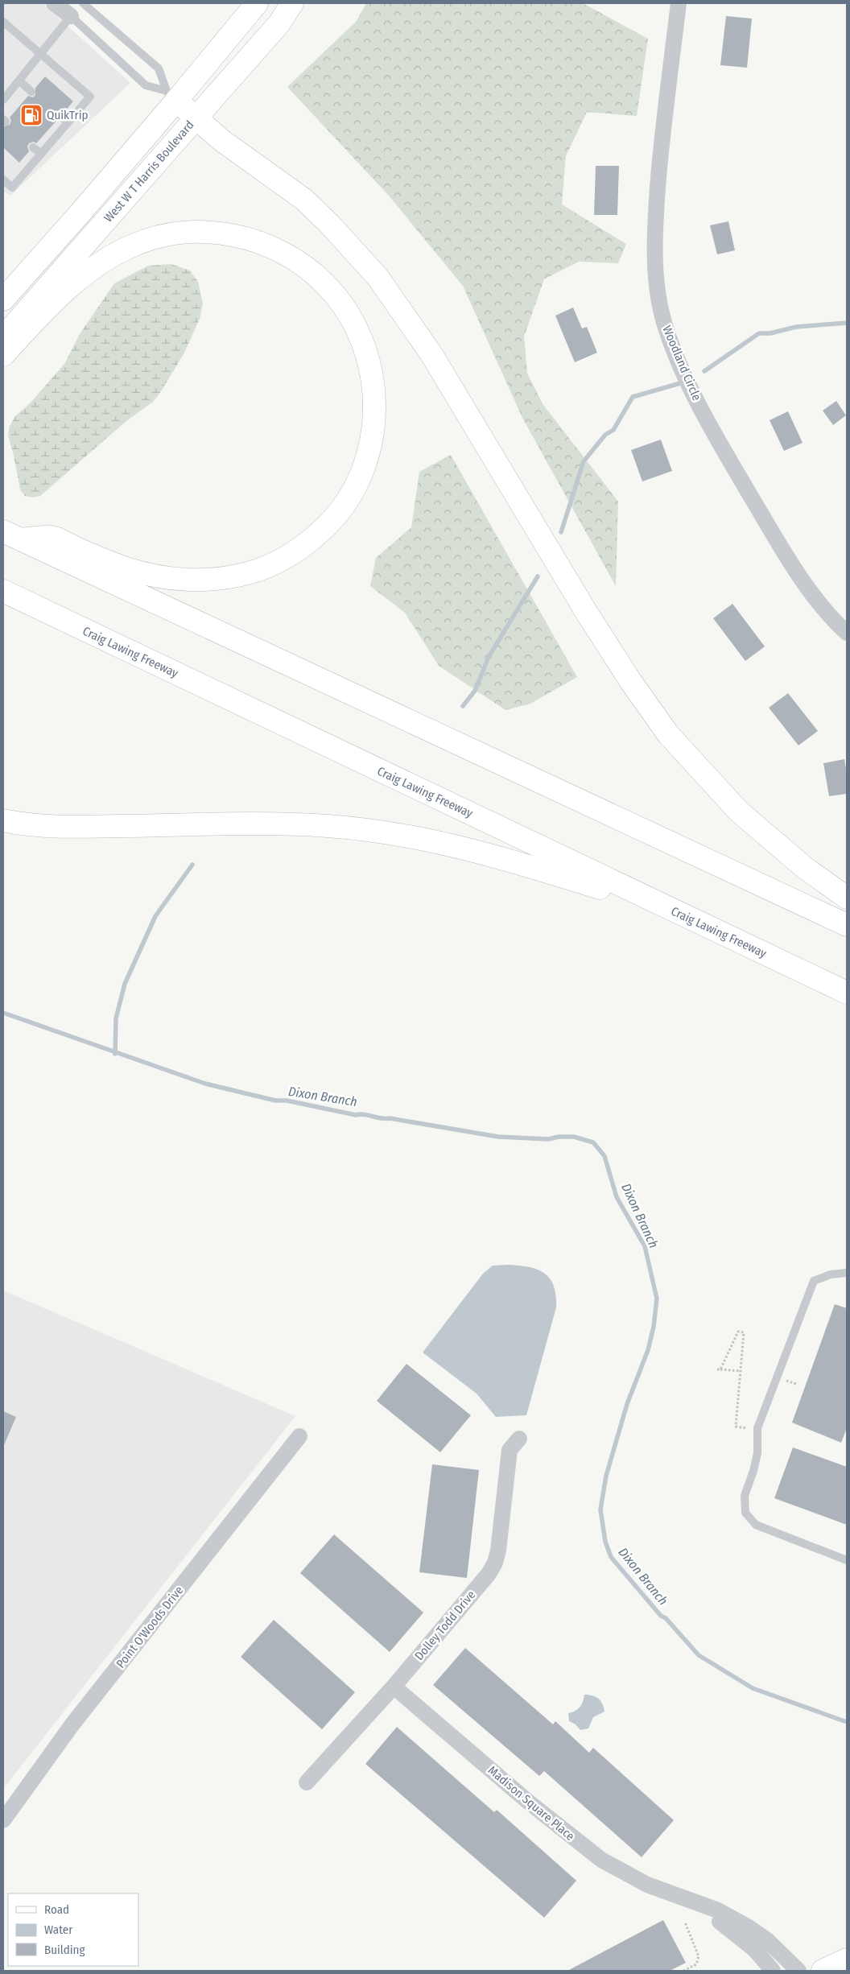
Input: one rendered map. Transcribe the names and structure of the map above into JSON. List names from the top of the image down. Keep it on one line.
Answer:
{"streets":{"main road":["West W T Harris Boulevard","Craig Lawing Freeway"],"street":["Woodland Circle","Dolley Todd Drive","Point O'Woods Drive","Madison Square Place"]},"crossings":[["Dolley Todd Drive","Madison Square Place"]],"water":["Dixon Branch"],"places":{"fuel station":["QuikTrip"]},"legend":["Road","Water","Building"]}
